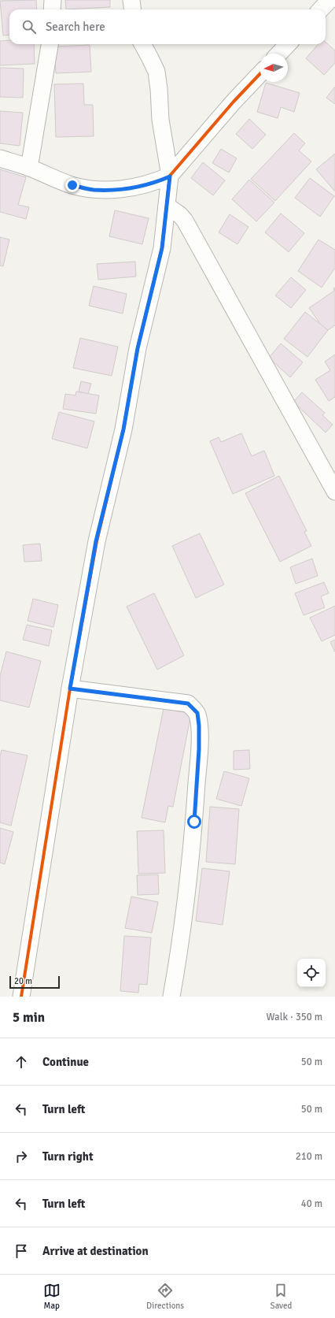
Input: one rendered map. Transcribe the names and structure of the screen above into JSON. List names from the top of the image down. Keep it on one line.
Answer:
{"scale_bar":"20 m","north":"left","page":{"search":"Search here","scale":"20 m","heading":["5 min","Walk · 350 m"],"list":[["Continue","50 m"],["Turn left","50 m"],["Turn right","210 m"],["Turn left","40 m"],"Arrive at destination"],"nav":["Map","Directions","Saved"]}}
